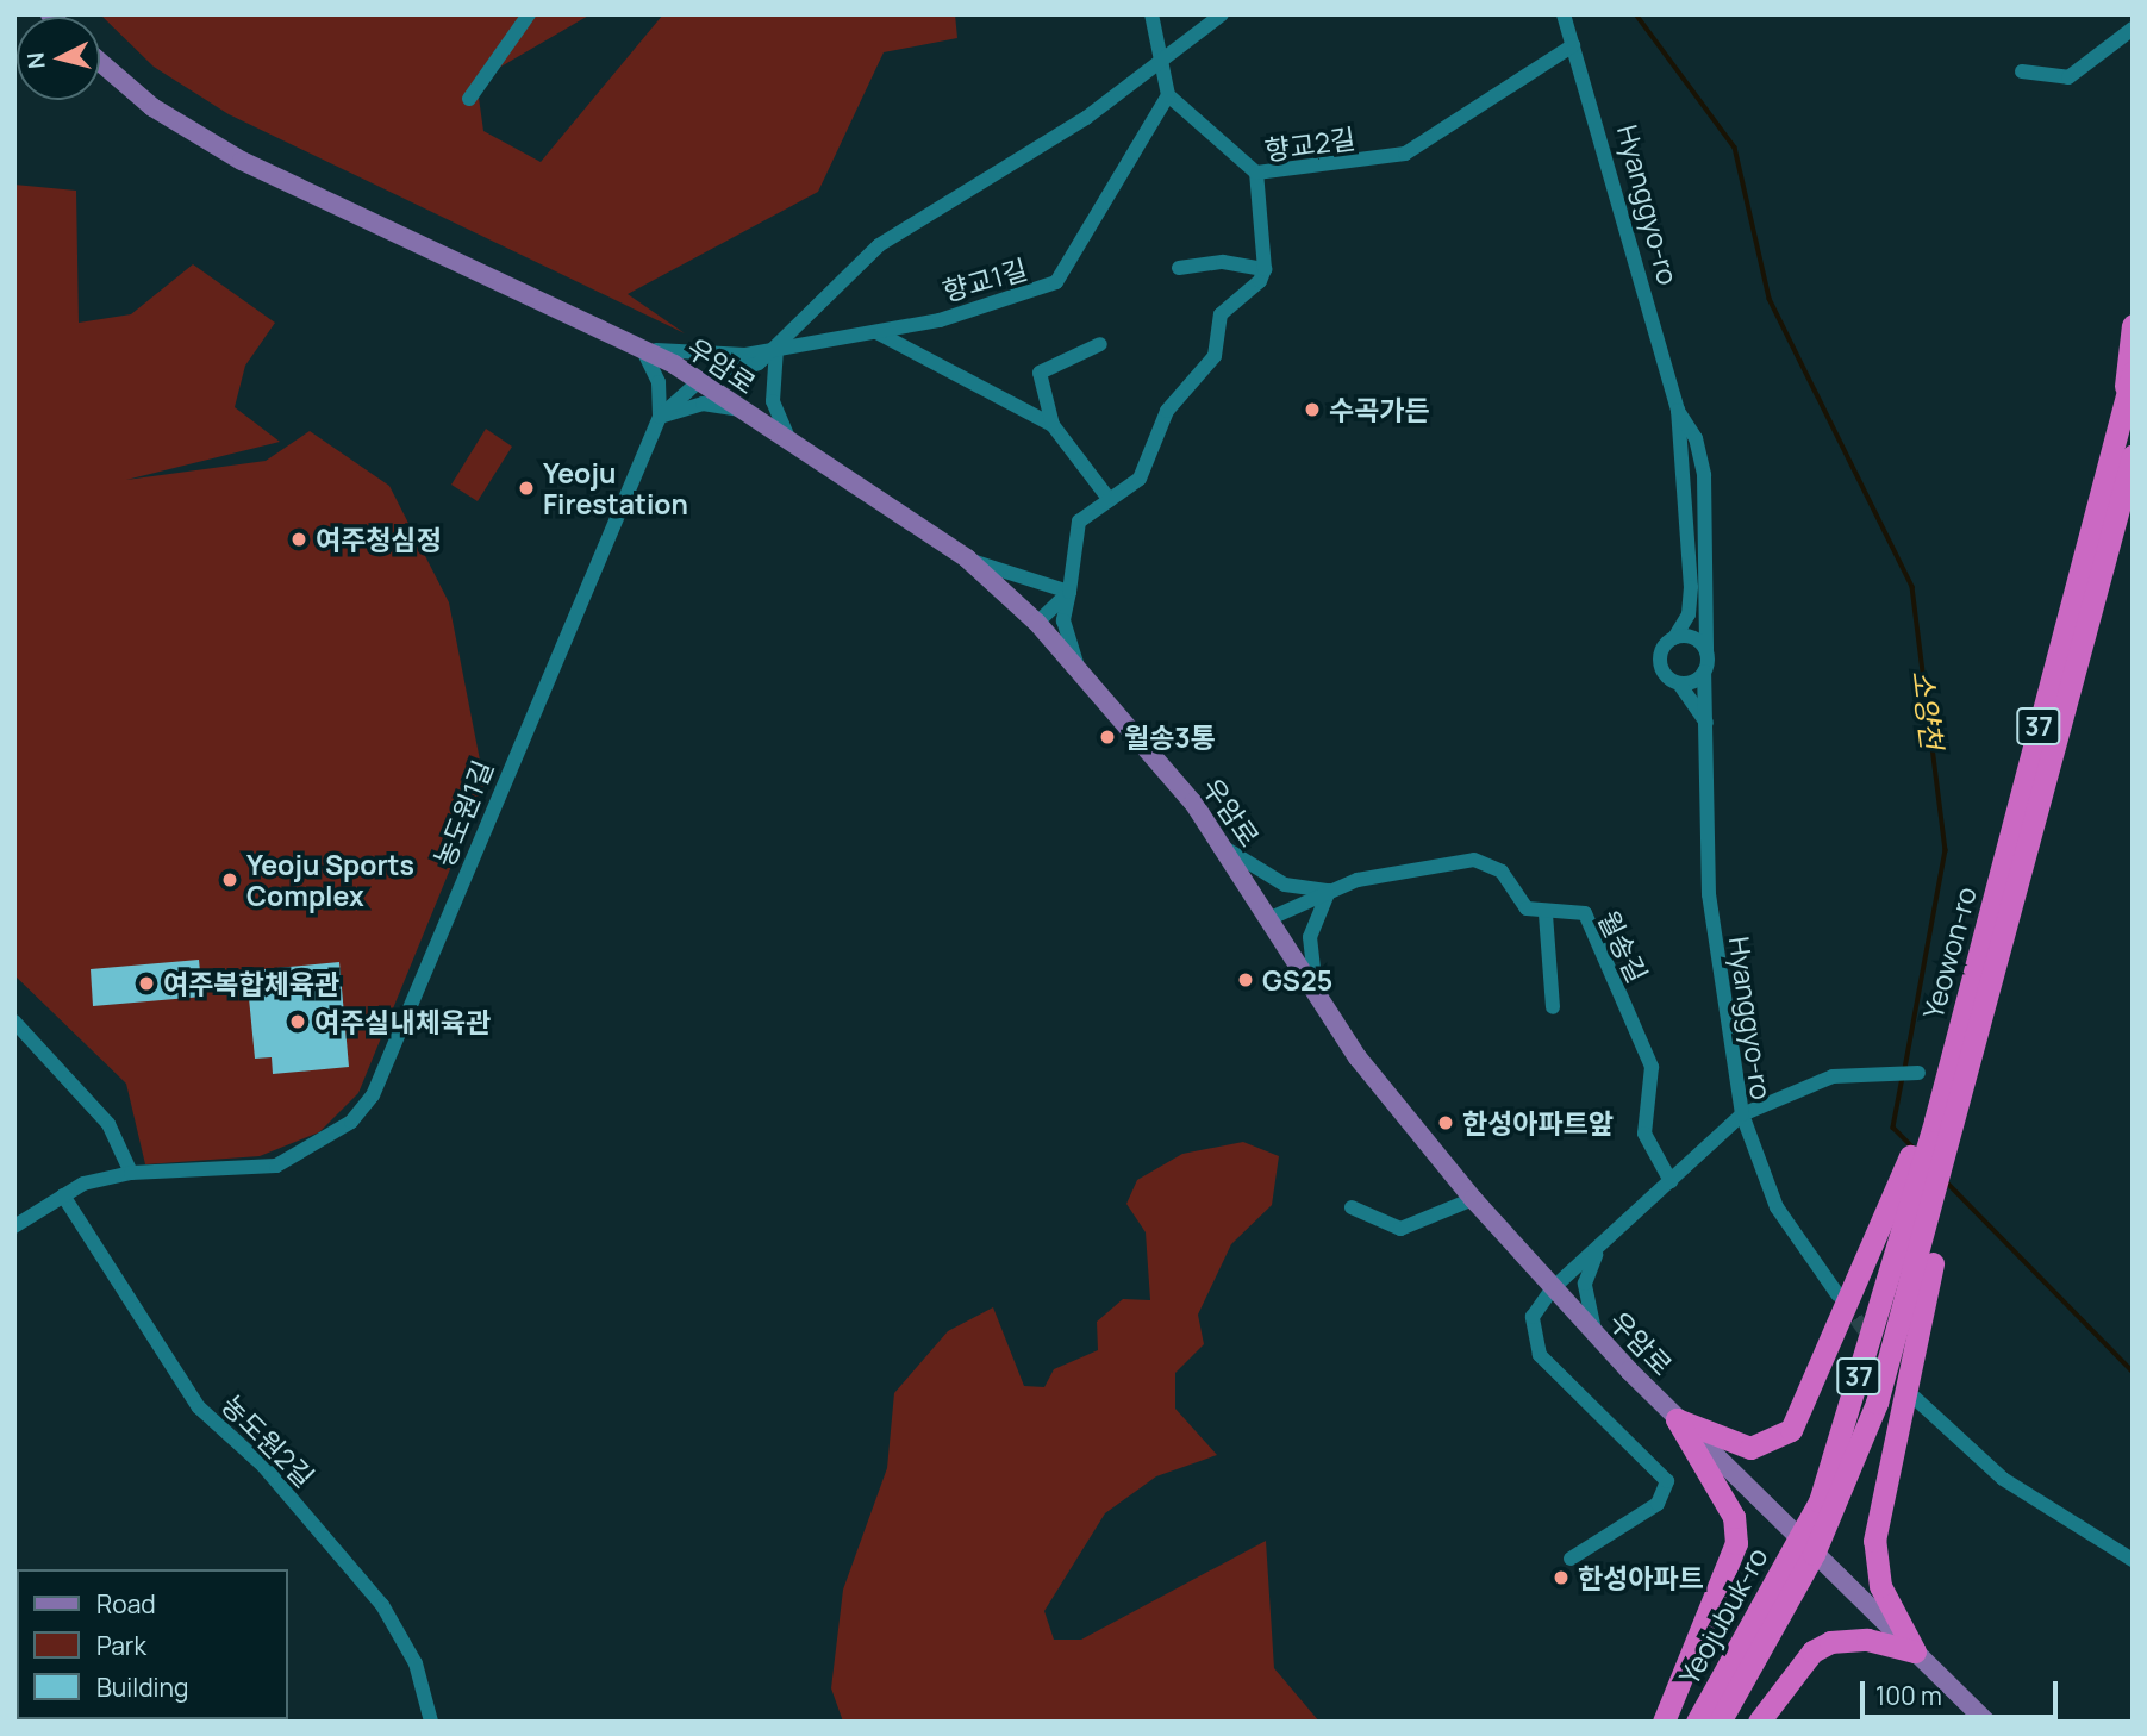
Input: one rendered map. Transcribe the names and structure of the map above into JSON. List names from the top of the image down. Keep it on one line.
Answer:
{"streets":{"highway":["37","Yeowon-ro","Yeojubuk-ro"],"main road":["우암로"],"street":["향교2길","Hyanggyo-ro","향교1길","농도원1길","월송길","농도원2길"]},"crossings":[["향교2길","Hyanggyo-ro"],["Hyanggyo-ro","우암로"],["Hyanggyo-ro","월송길"],["향교1길","우암로"],["향교1길","농도원1길"],["우암로","37"],["우암로","농도원1길"],["우암로","Yeowon-ro"],["우암로","Yeojubuk-ro"],["37","Yeowon-ro"],["37","Yeojubuk-ro"],["농도원1길","농도원2길"],["Yeowon-ro","Yeojubuk-ro"]],"water":["소양천"],"places":["수곡가든","Yeoju Firestation","여주청심정","월송3통","Yeoju Sports Complex","GS25","여주복합체육관","여주실내체육관","한성아파트앞","한성아파트"],"legend":["Road","Park","Building"],"scale_bar":"100 m","north":"left"}
